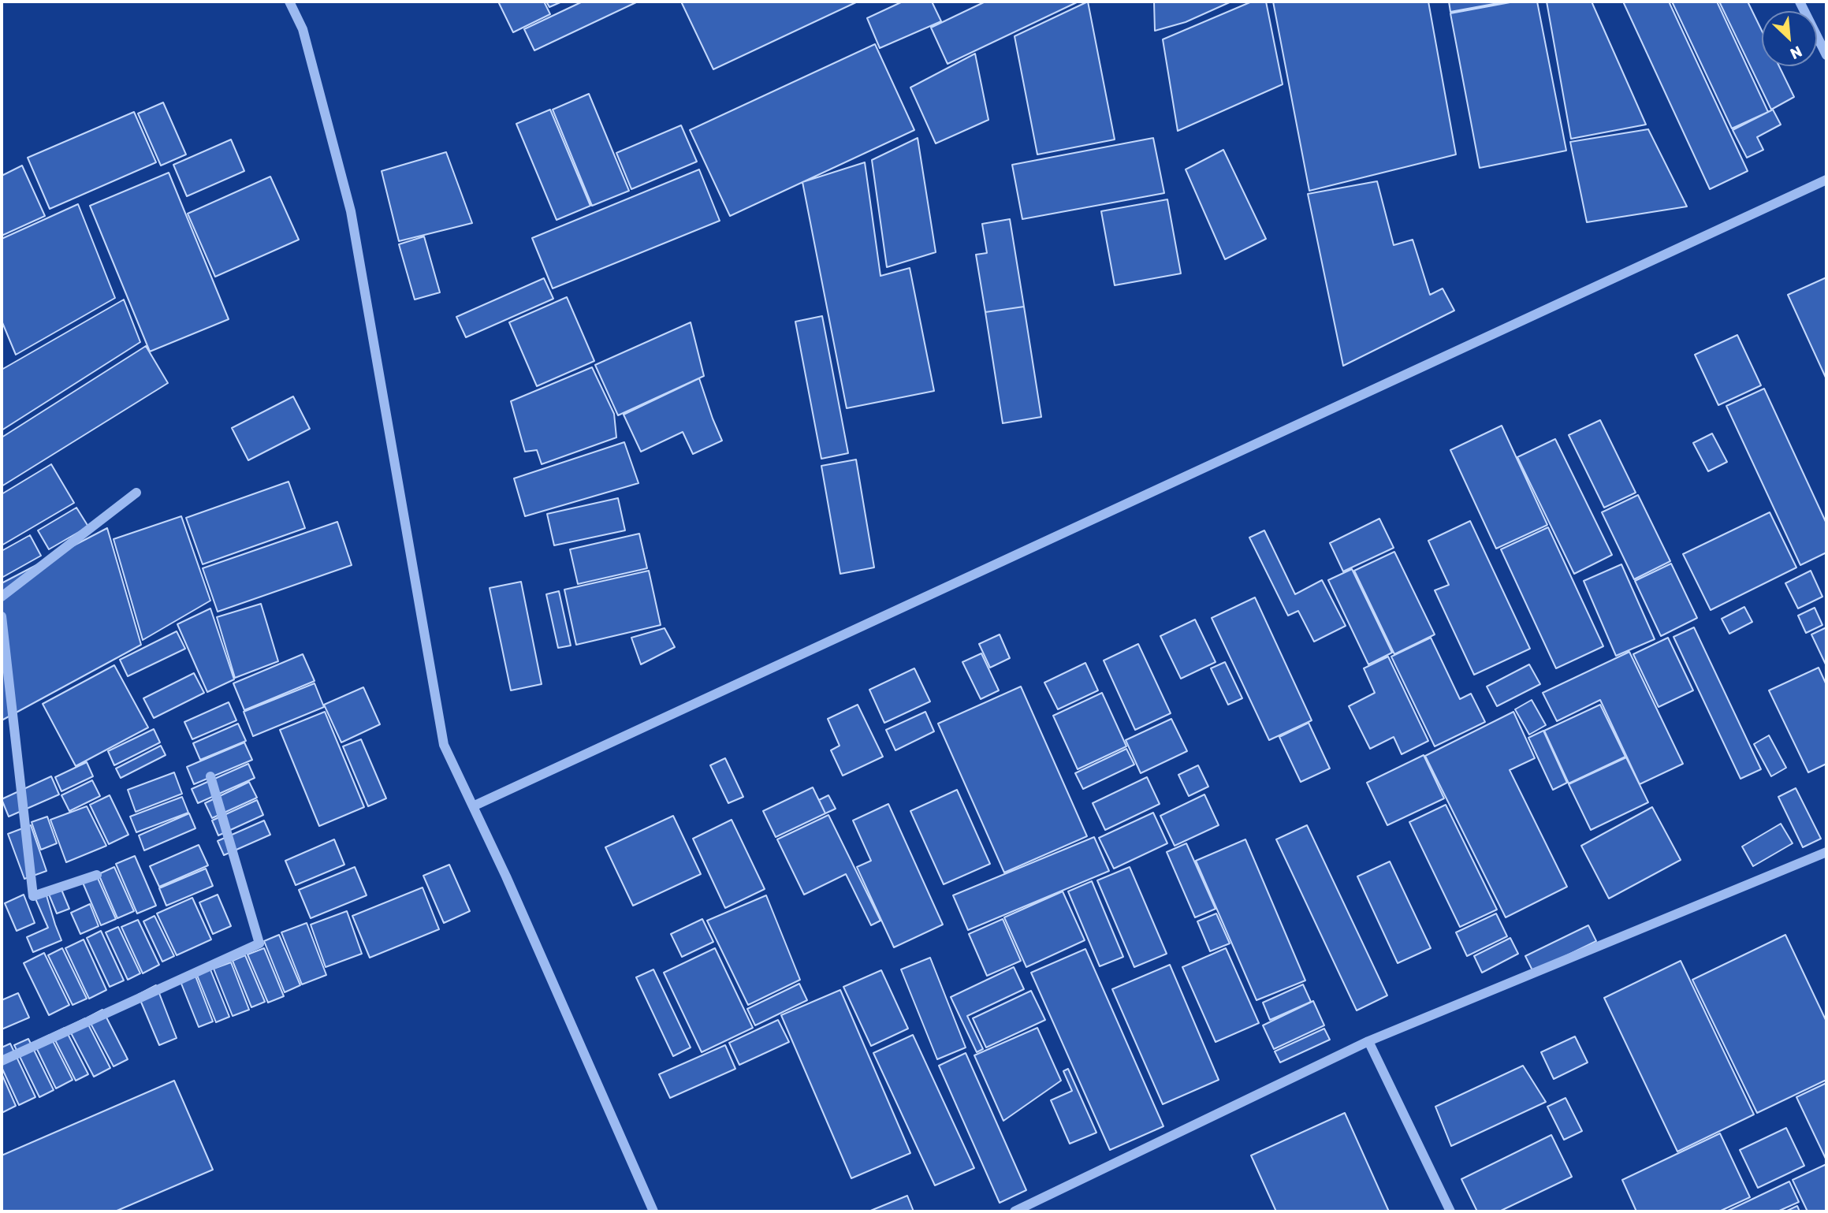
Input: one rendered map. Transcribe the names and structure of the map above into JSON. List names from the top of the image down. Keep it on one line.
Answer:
{"north":"bottom right"}
